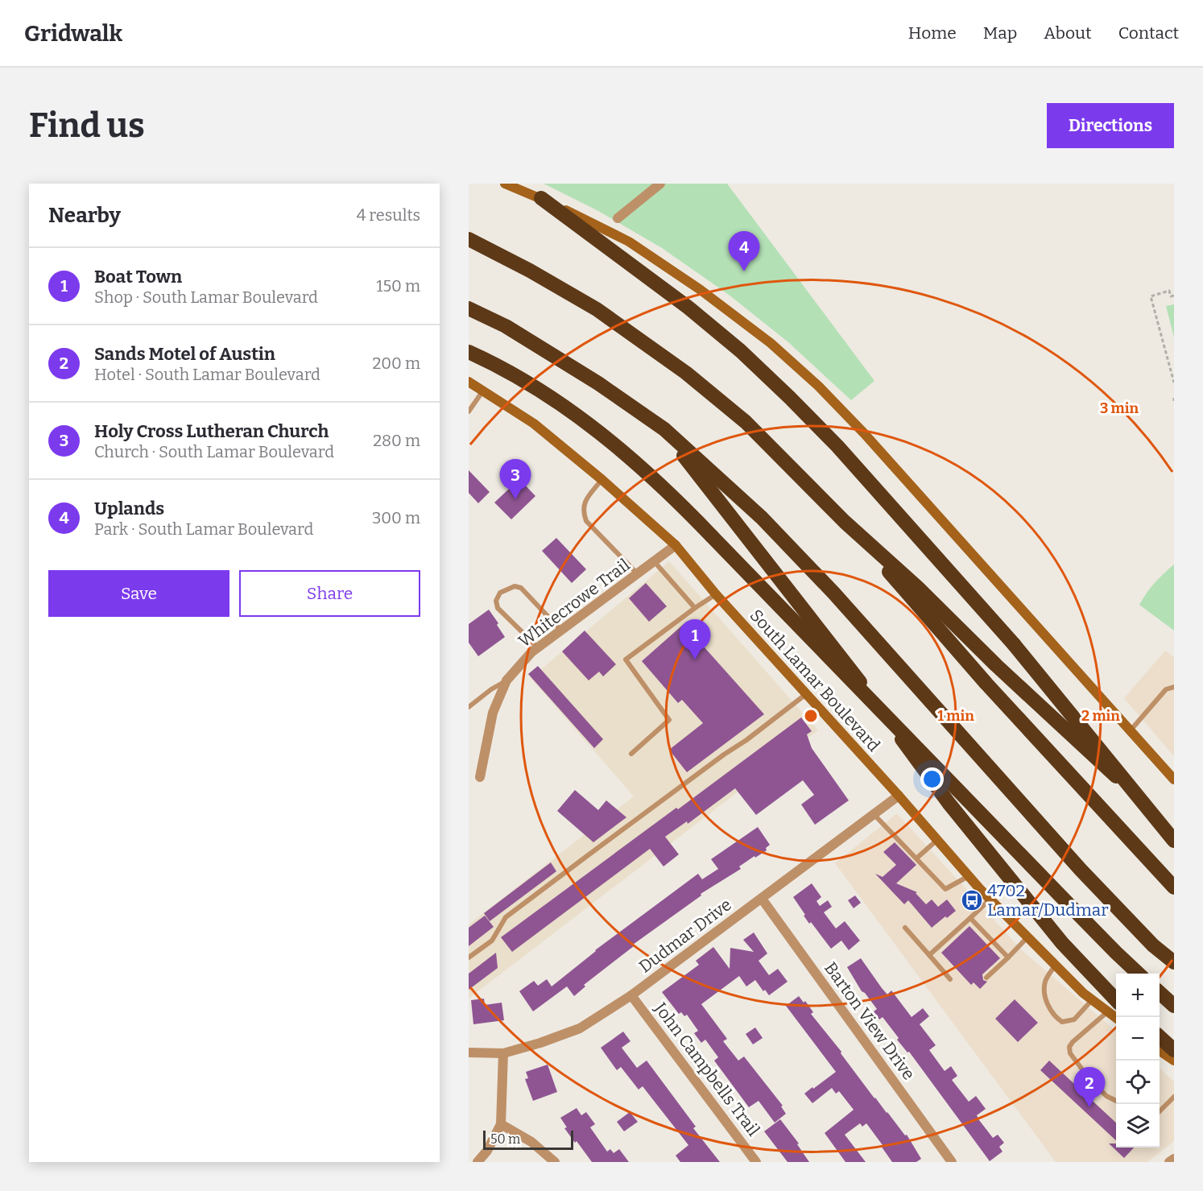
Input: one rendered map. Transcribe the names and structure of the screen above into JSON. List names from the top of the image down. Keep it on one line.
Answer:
{"streets":{"main road":["South Lamar Boulevard"],"street":["Whitecrowe Trail","Dudmar Drive","Barton View Drive","John Campbells Trail"]},"crossings":[["Whitecrowe Trail","South Lamar Boulevard"],["South Lamar Boulevard","Dudmar Drive"],["Dudmar Drive","Barton View Drive"],["Dudmar Drive","John Campbells Trail"]],"places":{"bus stop":["4702 Lamar/Dudmar"]},"scale_bar":"50 m","page":{"header":"Gridwalk","nav":["Home","Map","About","Contact"],"buttons":["Directions",["Save","Share"]],"title":"Find us","heading":["Nearby","4 results"],"pins":["4","3","1","2"],"list":[{"mark":"1","name":"Boat Town","note":"Shop · South Lamar Boulevard","value":"150 m"},{"mark":"2","name":"Sands Motel of Austin","note":"Hotel · South Lamar Boulevard","value":"200 m"},{"mark":"3","name":"Holy Cross Lutheran Church","note":"Church · South Lamar Boulevard","value":"280 m"},{"mark":"4","name":"Uplands","note":"Park · South Lamar Boulevard","value":"300 m"}],"map_buttons":["+","−"],"scale":"50 m"},"rings":["3 min","1 min","2 min"]}
